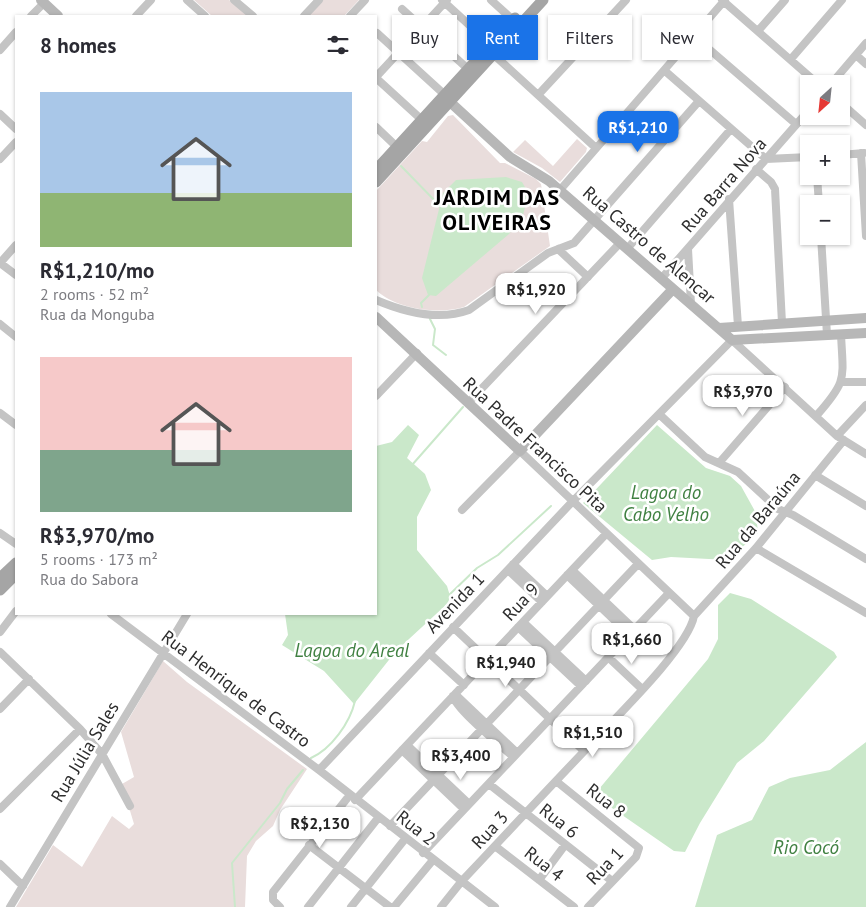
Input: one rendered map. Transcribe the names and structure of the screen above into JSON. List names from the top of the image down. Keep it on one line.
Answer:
{"streets":{"street":["Rua Barra Nova","Rua Castro de Alencar","Rua Padre Francisco Pita","Rua da Baraúna","Rua 9","Avenida 1","Rua Henrique de Castro","Rua Júlia Sales","Rua 8","Rua 6","Rua 2","Rua 3","Rua 4","Rua 1"]},"crossings":[["Rua Barra Nova","Rua Castro de Alencar"],["Rua Castro de Alencar","Avenida 1"],["Rua Padre Francisco Pita","Rua da Baraúna"],["Rua Padre Francisco Pita","Rua 9"],["Rua Padre Francisco Pita","Avenida 1"],["Rua Padre Francisco Pita","Rua 3"],["Rua da Baraúna","Rua 3"],["Rua 9","Rua 2"],["Avenida 1","Rua Henrique de Castro"],["Avenida 1","Rua 2"],["Rua Henrique de Castro","Rua Júlia Sales"],["Rua Henrique de Castro","Rua 2"],["Rua 8","Rua 3"],["Rua 8","Rua 1"],["Rua 6","Rua 3"],["Rua 6","Rua 1"],["Rua 2","Rua 3"],["Rua 3","Rua 4"]],"districts":["JARDIM DAS OLIVEIRAS"],"water":["Lagoa do Cabo Velho","Lagoa do Areal","Rio Cocó"],"north":"bottom left","page":{"chip":["Buy","Rent","Filters","New"],"heading":"8 homes","map_buttons":["+","−"],"list":[{"name":"R$1,210/mo","note":"2 rooms · 52 m² · Rua da Monguba"},{"name":"R$3,970/mo","note":"5 rooms · 173 m² · Rua do Sabora"}],"price":["R$1,210","R$1,920","R$3,970","R$1,660","R$1,940","R$1,510","R$3,400","R$2,130"]}}
